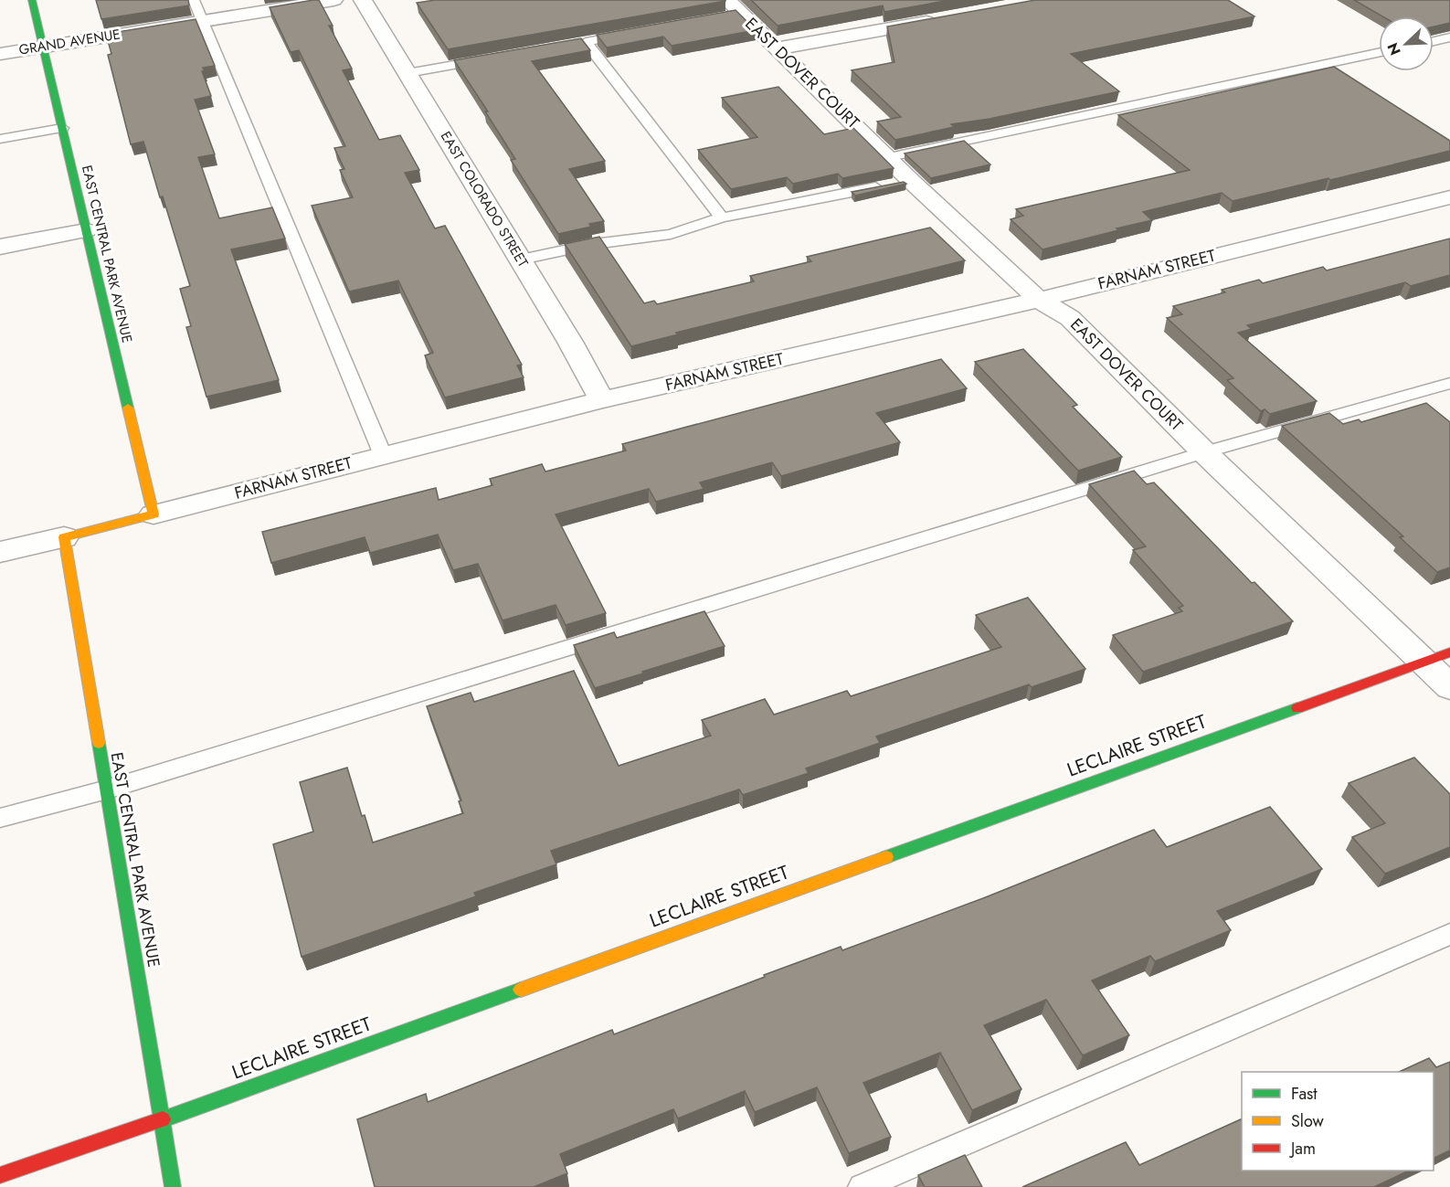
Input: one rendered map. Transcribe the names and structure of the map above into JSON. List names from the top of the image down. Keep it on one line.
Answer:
{"streets":{"street":["GRAND AVENUE","EAST DOVER COURT","EAST COLORADO STREET","EAST CENTRAL PARK AVENUE","FARNAM STREET","LECLAIRE STREET"]},"crossings":[["GRAND AVENUE","EAST CENTRAL PARK AVENUE"],["EAST DOVER COURT","FARNAM STREET"],["EAST DOVER COURT","LECLAIRE STREET"],["EAST COLORADO STREET","FARNAM STREET"],["EAST CENTRAL PARK AVENUE","FARNAM STREET"],["EAST CENTRAL PARK AVENUE","LECLAIRE STREET"]],"legend":["Fast","Slow","Jam"],"north":"bottom left"}
